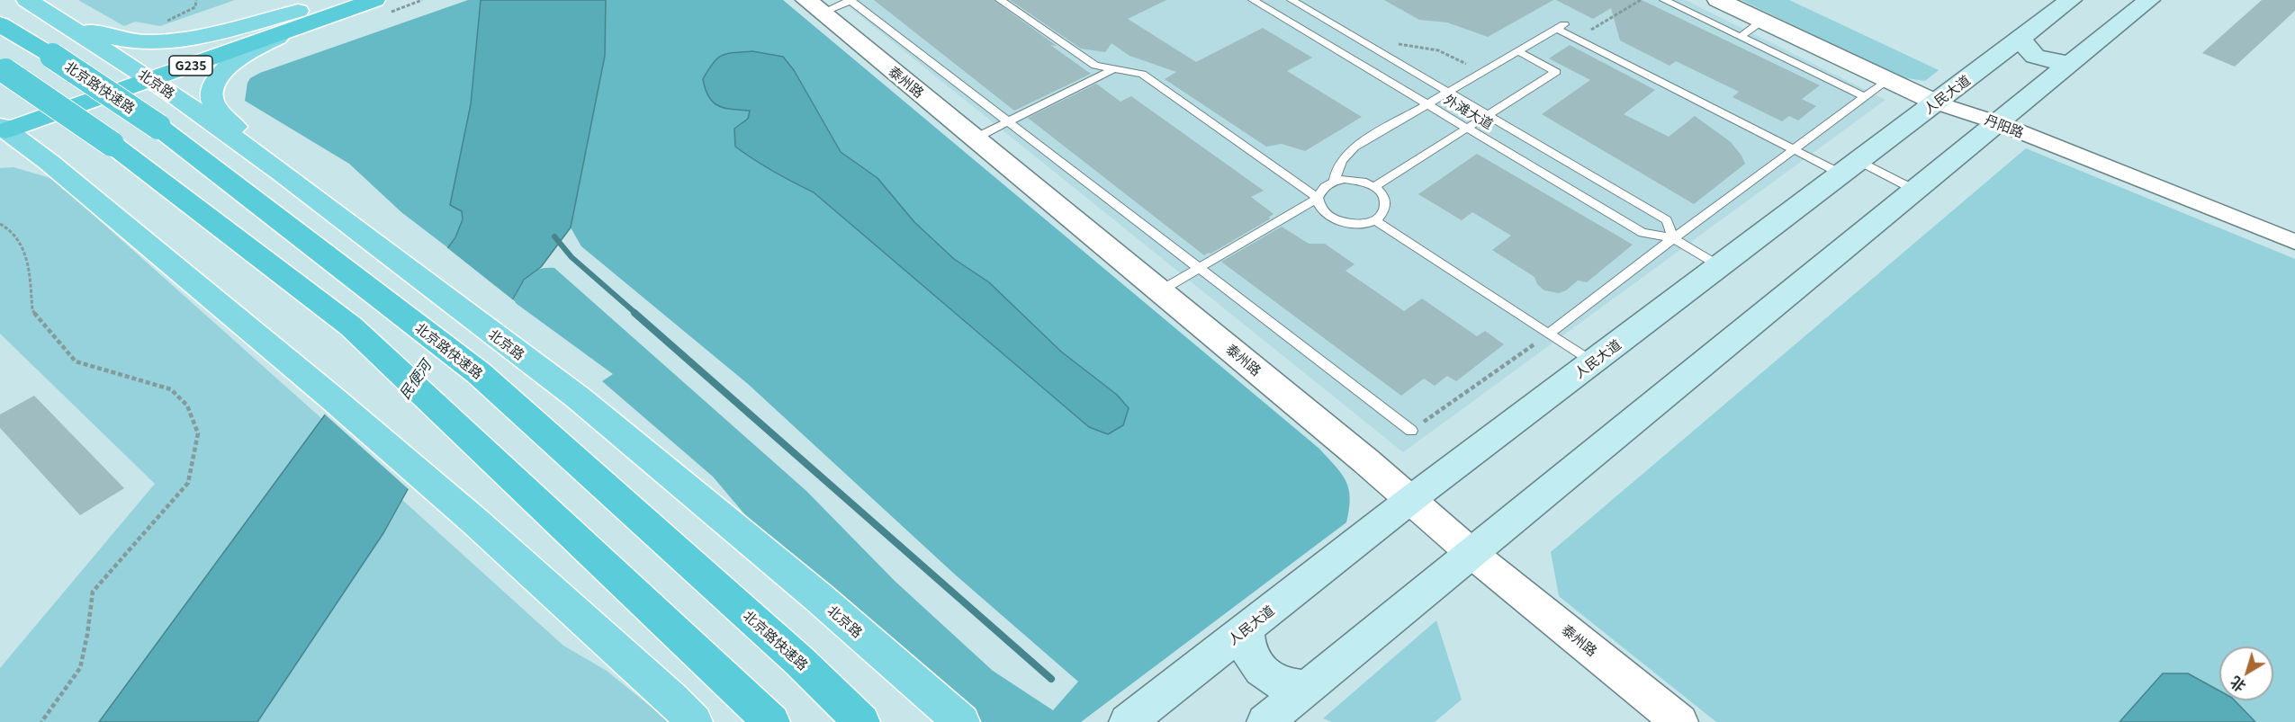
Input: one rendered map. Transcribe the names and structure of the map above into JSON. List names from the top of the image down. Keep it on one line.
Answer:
{"streets":{"highway":["G235","北京路快速路"],"main road":["北京路","人民大道"],"street":["泰州路","丹阳路"],"lane":["外滩大道"]},"crossings":[["G235","北京路"],["泰州路","人民大道"],["人民大道","外滩大道"],["人民大道","丹阳路"]],"water":["民便河"],"north":"bottom left"}
